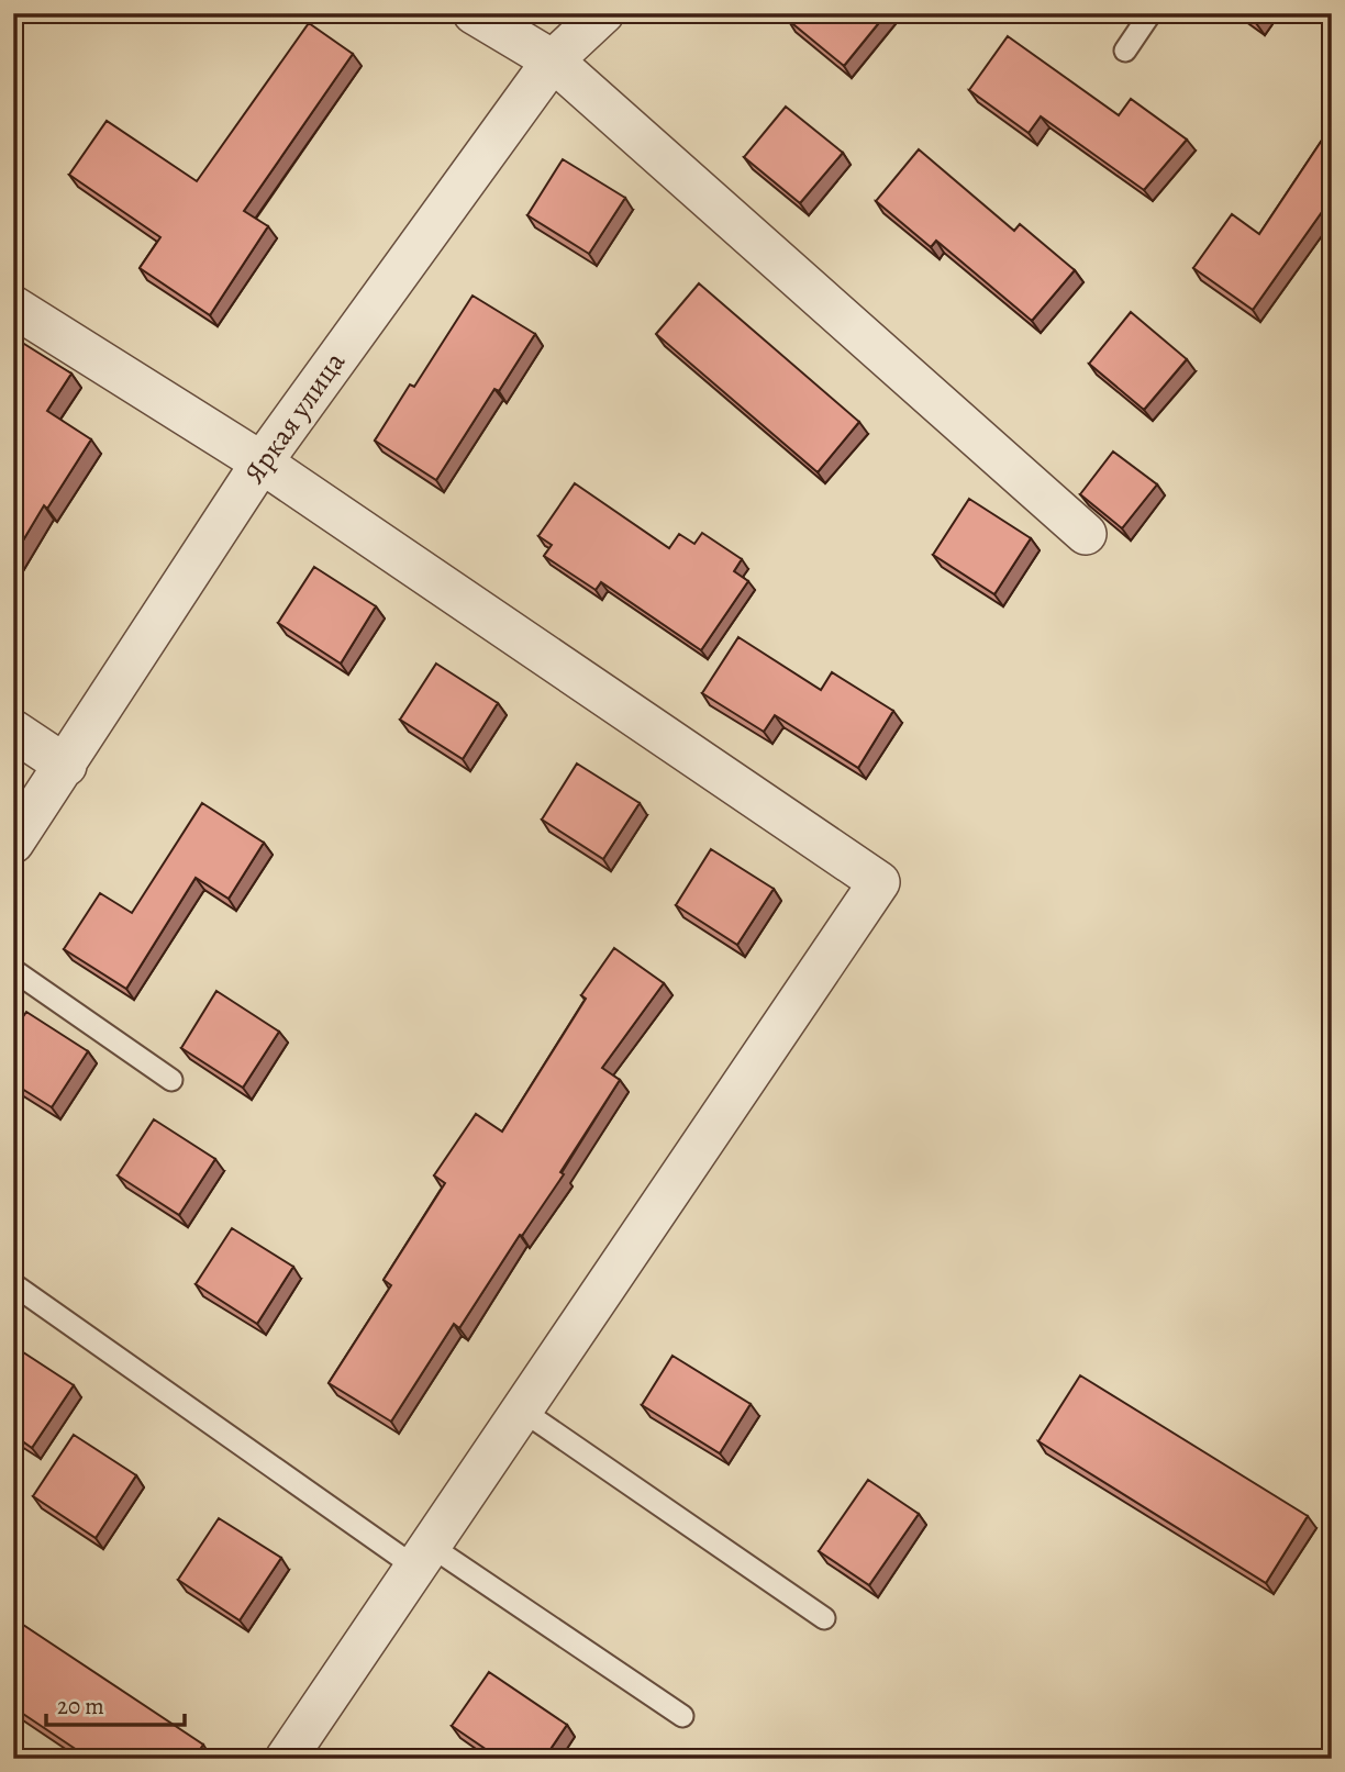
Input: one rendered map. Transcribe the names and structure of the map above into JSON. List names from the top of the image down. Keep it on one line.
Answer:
{"streets":{"street":["Яркая улица"]},"scale_bar":"20 m"}
